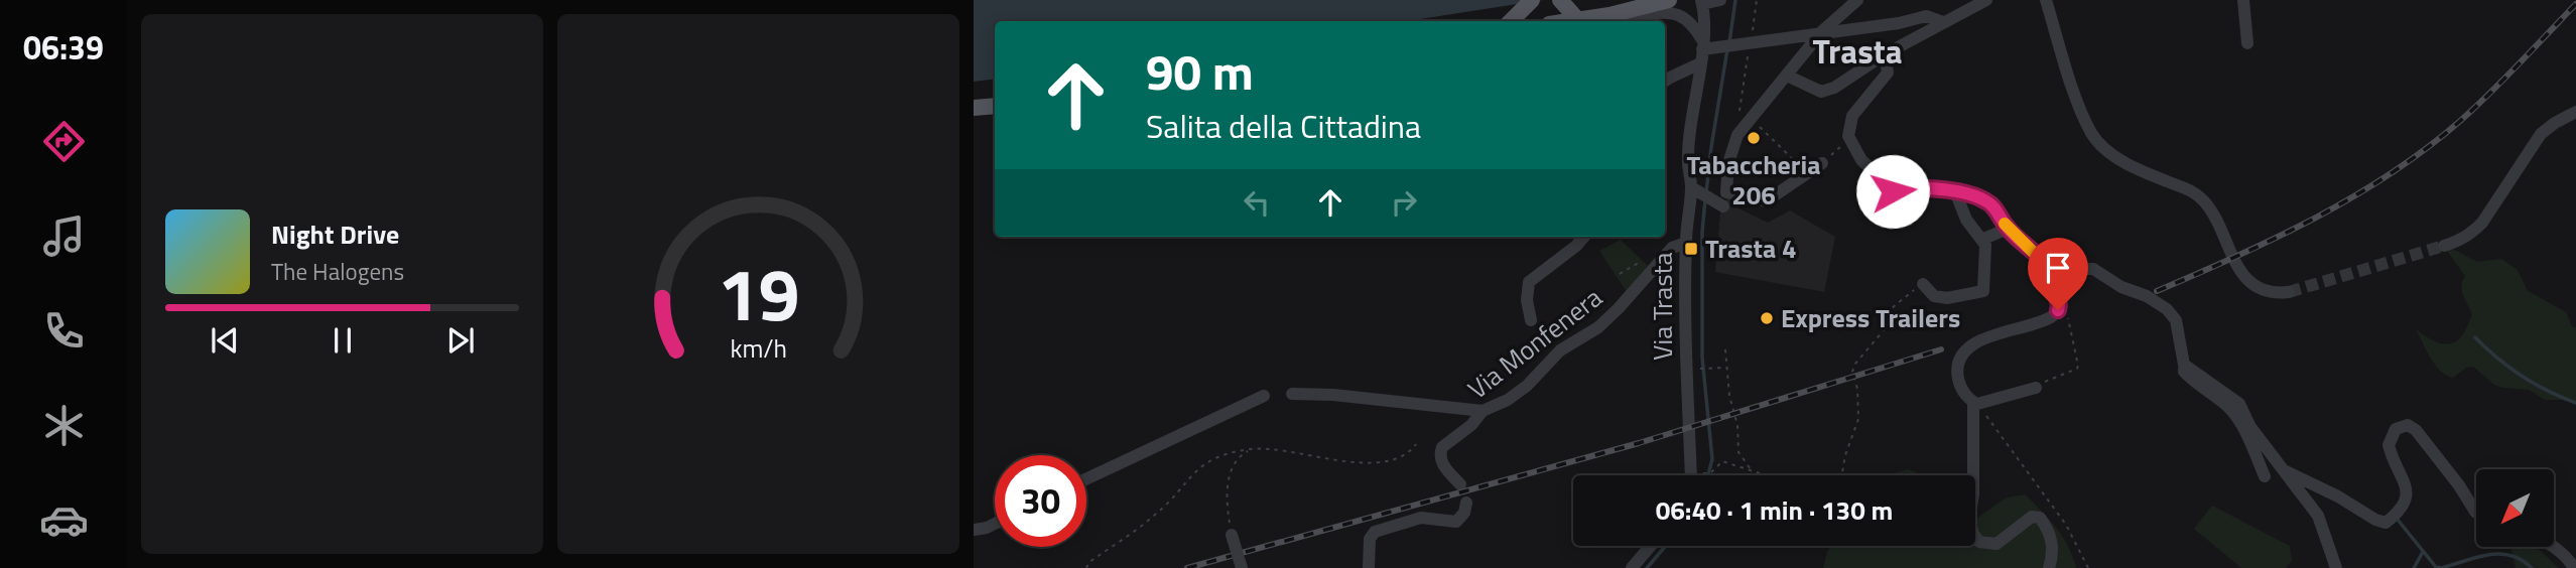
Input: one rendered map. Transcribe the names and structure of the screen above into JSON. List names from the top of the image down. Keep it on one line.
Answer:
{"streets":{"street":["Via Trasta","Via Monfenera"]},"crossings":[["Via Trasta","Via Monfenera"]],"districts":["Trasta"],"places":{"other":["Tabaccheria 206","Express Trailers"],"transit":["Trasta 4"]},"north":"bottom left","page":{"tabs":"06:39","turn":["90 m","Salita della Cittadina"],"song":["Night Drive","The Halogens"],"limit":"30","trip":"06:40 · 1 min · 130 m","gauge":["19","km/h"]}}
